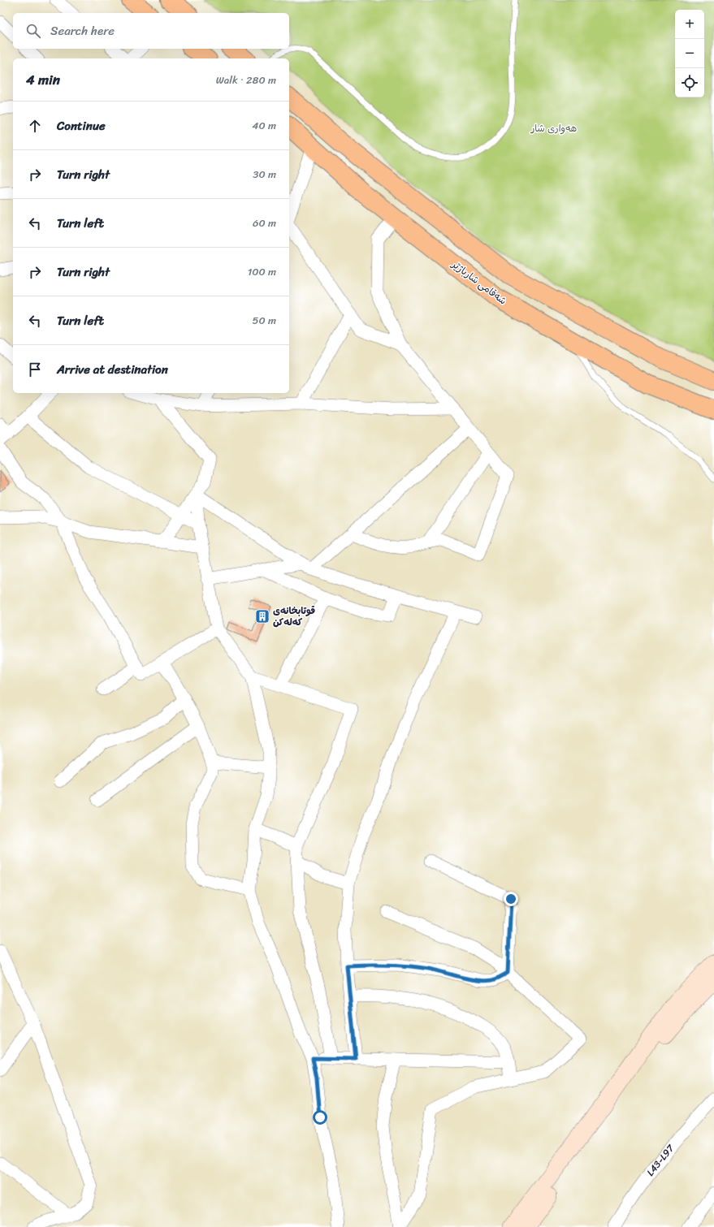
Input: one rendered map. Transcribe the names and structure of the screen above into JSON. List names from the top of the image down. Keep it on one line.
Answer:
{"streets":{"main road":["شەقامی شارباژێر"],"street":["L43-L97"]},"parks":["هەواری شار"],"places":{"building":["قوتابخانەی کەلەکن"]},"page":{"map_buttons":["+","−"],"search":"Search here","heading":["4 min","Walk · 280 m"],"list":[["Continue","40 m"],["Turn right","30 m"],["Turn left","60 m"],["Turn right","100 m"],["Turn left","50 m"],"Arrive at destination"]}}
